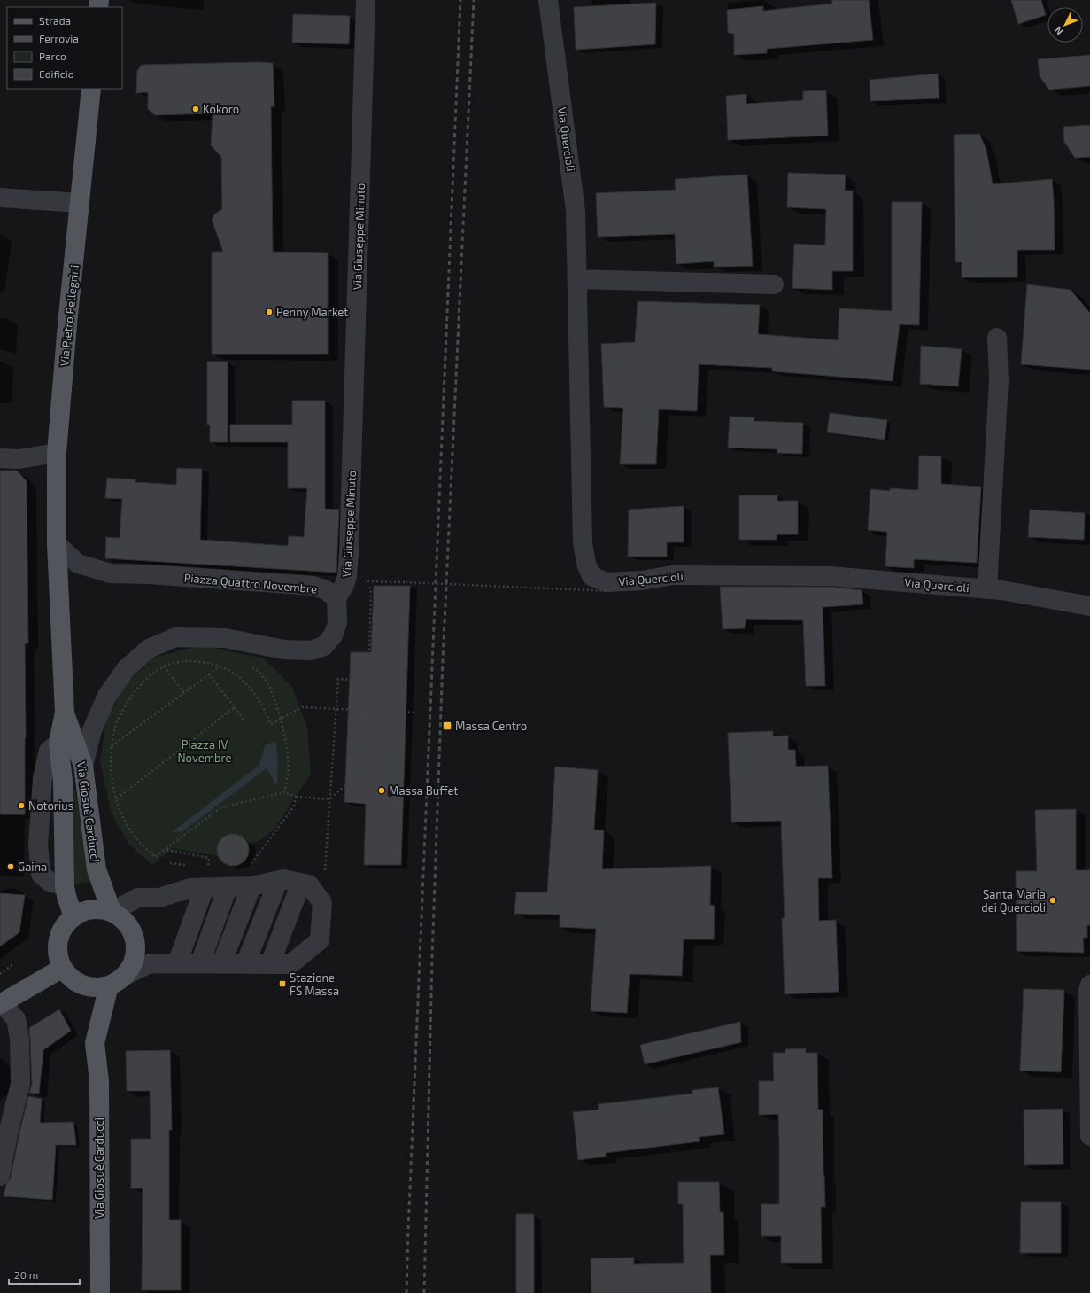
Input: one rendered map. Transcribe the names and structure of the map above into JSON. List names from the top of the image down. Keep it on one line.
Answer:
{"streets":{"main road":["Via Pietro Pellegrini","Via Giosuè Carducci"],"street":["Via Quercioli","Via Giuseppe Minuto","Piazza Quattro Novembre"]},"crossings":[["Via Giuseppe Minuto","Piazza Quattro Novembre"],["Via Pietro Pellegrini","Piazza Quattro Novembre"],["Via Pietro Pellegrini","Via Giosuè Carducci"],["Piazza Quattro Novembre","Via Giosuè Carducci"]],"parks":["Piazza IV Novembre"],"places":{"other":["Kokoro","Penny Market","Massa Buffet","Notorius","Gaina","Santa Maria dei Quercioli"],"transit":["Massa Centro","Stazione FS Massa"]},"legend":["Strada","Ferrovia","Parco","Edificio"],"scale_bar":"20 m","north":"bottom left"}
